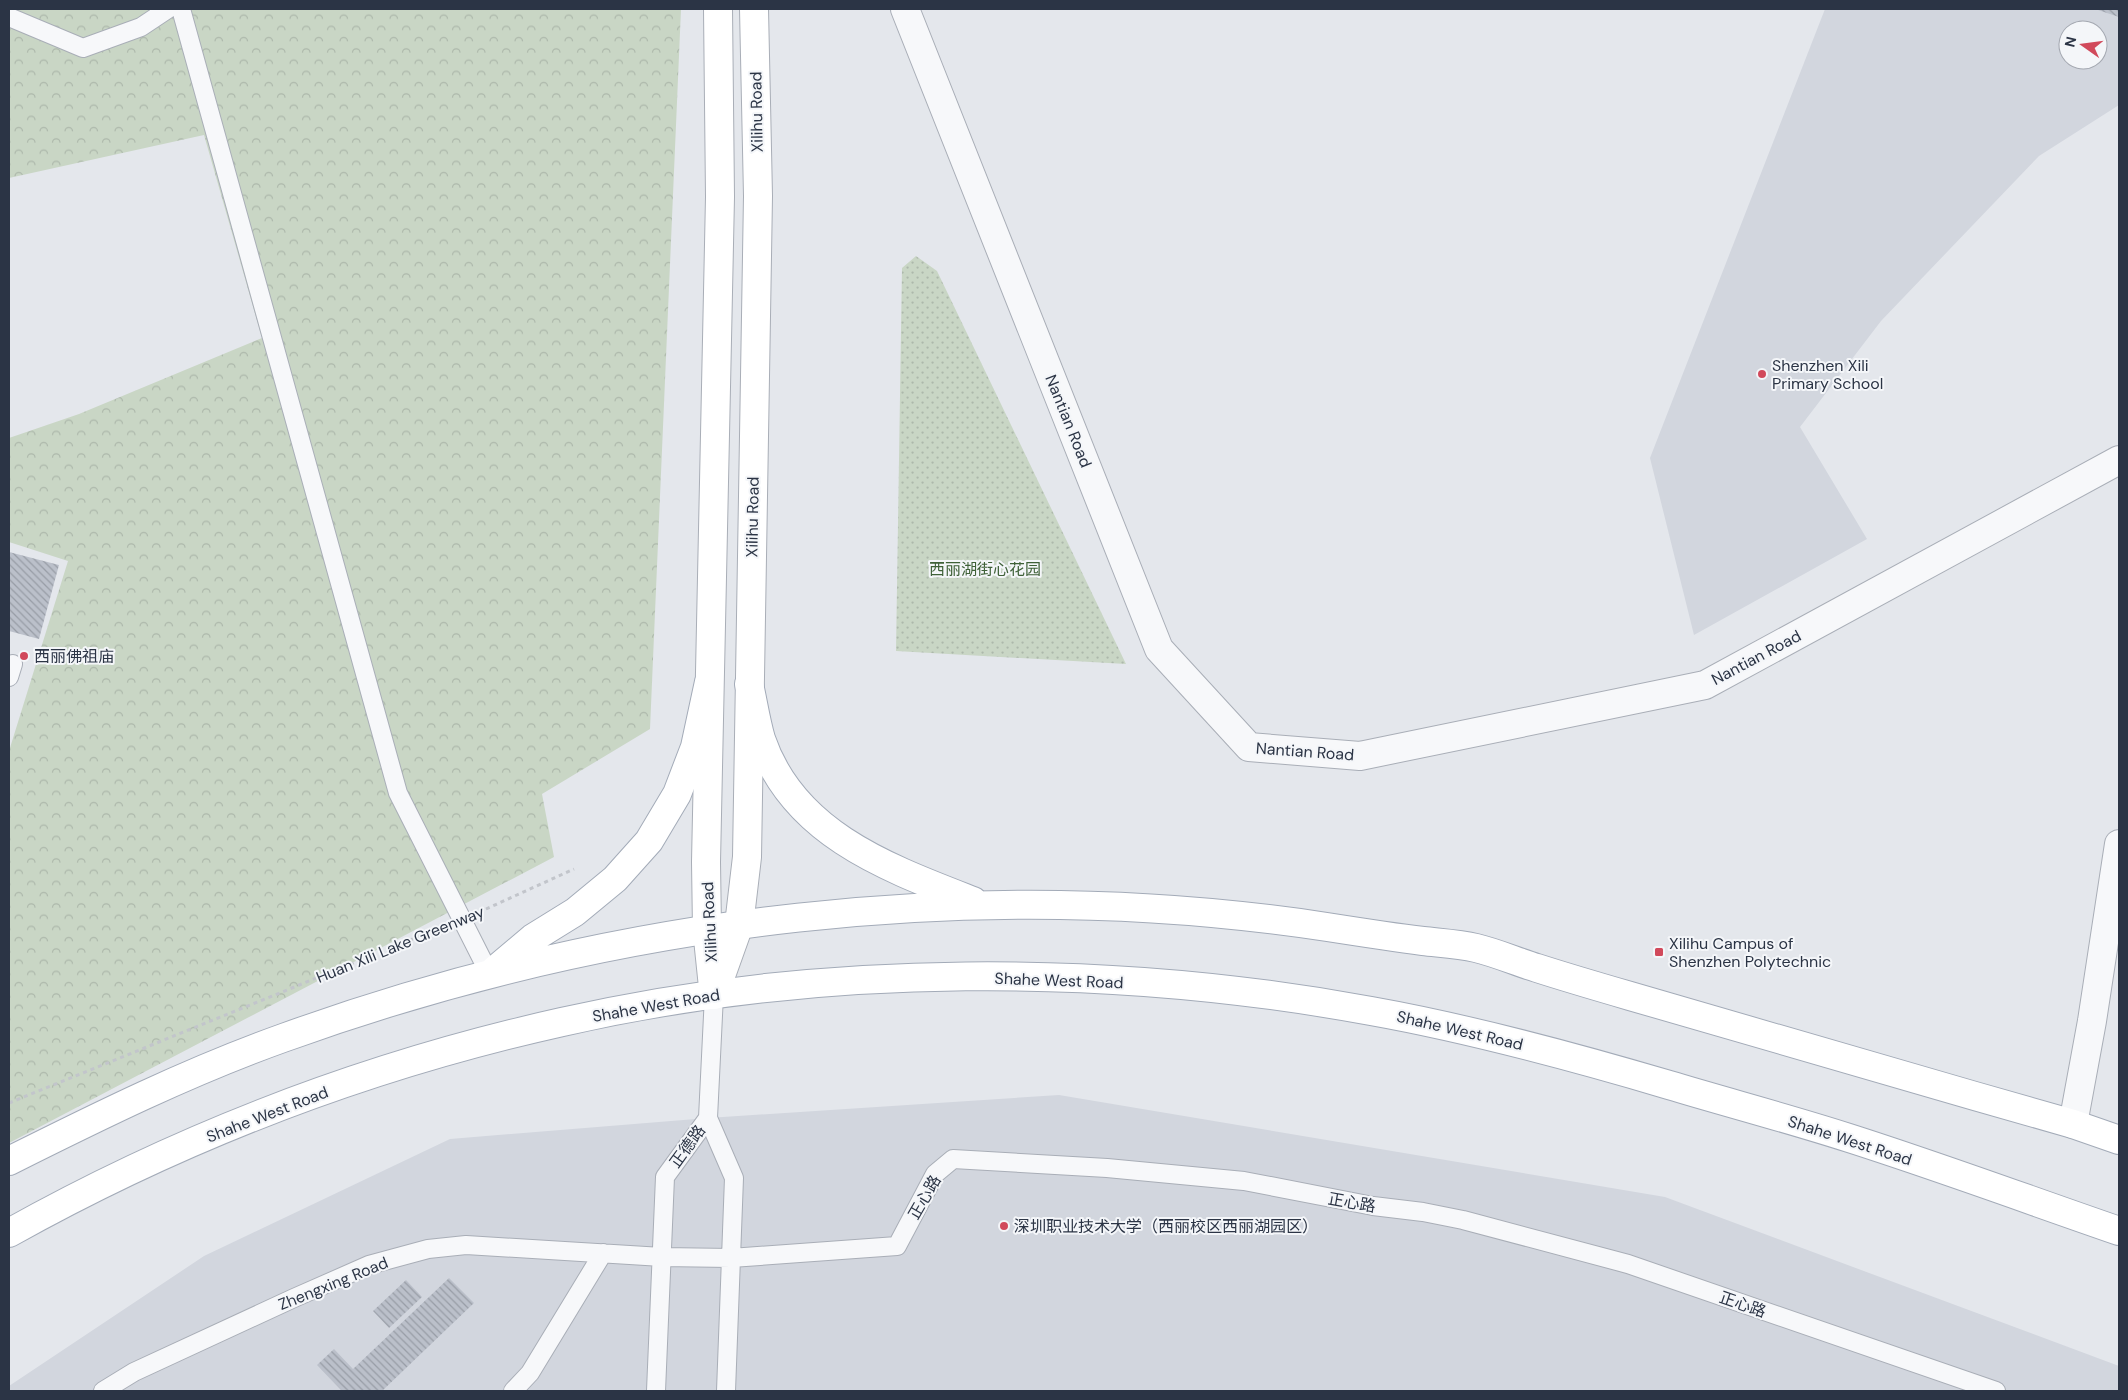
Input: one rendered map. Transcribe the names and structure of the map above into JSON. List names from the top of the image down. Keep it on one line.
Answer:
{"streets":{"main road":["Xilihu Road","Shahe West Road"],"street":["Nantian Road"],"lane":["正德路","正心路","Zhengxing Road"],"path":["Huan Xili Lake Greenway"]},"crossings":[["Xilihu Road","Shahe West Road"],["正德路","正心路"],["正德路","Zhengxing Road"],["正心路","Zhengxing Road"]],"parks":["西丽湖街心花园"],"places":{"other":["Shenzhen Xili Primary School","西丽佛祖庙","深圳职业技术大学（西丽校区西丽湖园区）"],"transit":["Xilihu Campus of Shenzhen Polytechnic"]},"north":"left"}
